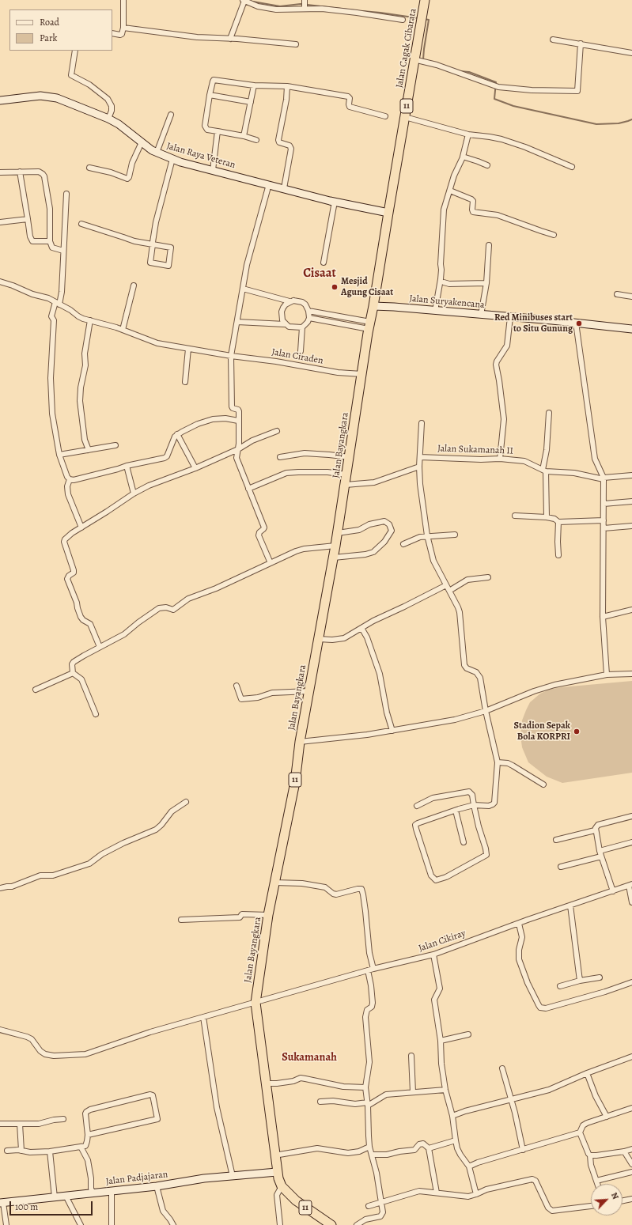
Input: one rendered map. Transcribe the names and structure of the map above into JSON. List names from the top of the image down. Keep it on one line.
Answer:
{"streets":{"highway":["Jalan Cagak Cibarata","11","Jalan Bayangkara"],"street":["Jalan Raya Veteran","Jalan Suryakencana","Jalan Ciraden","Jalan Sukamanah II","Jalan Cikiray","Jalan Padjajaran"]},"crossings":[["Jalan Cagak Cibarata","Jalan Raya Veteran"],["Jalan Cagak Cibarata","Jalan Bayangkara"],["11","Jalan Bayangkara"],["Jalan Raya Veteran","Jalan Bayangkara"],["Jalan Suryakencana","Jalan Bayangkara"],["Jalan Ciraden","Jalan Bayangkara"],["Jalan Bayangkara","Jalan Cikiray"],["Jalan Bayangkara","Jalan Padjajaran"]],"districts":["Cisaat","Sukamanah"],"places":["Mesjid Agung Cisaat","Red Minibuses start to Situ Gunung","Stadion Sepak Bola KORPRI"],"legend":["Road","Park"],"scale_bar":"100 m","north":"top right"}
